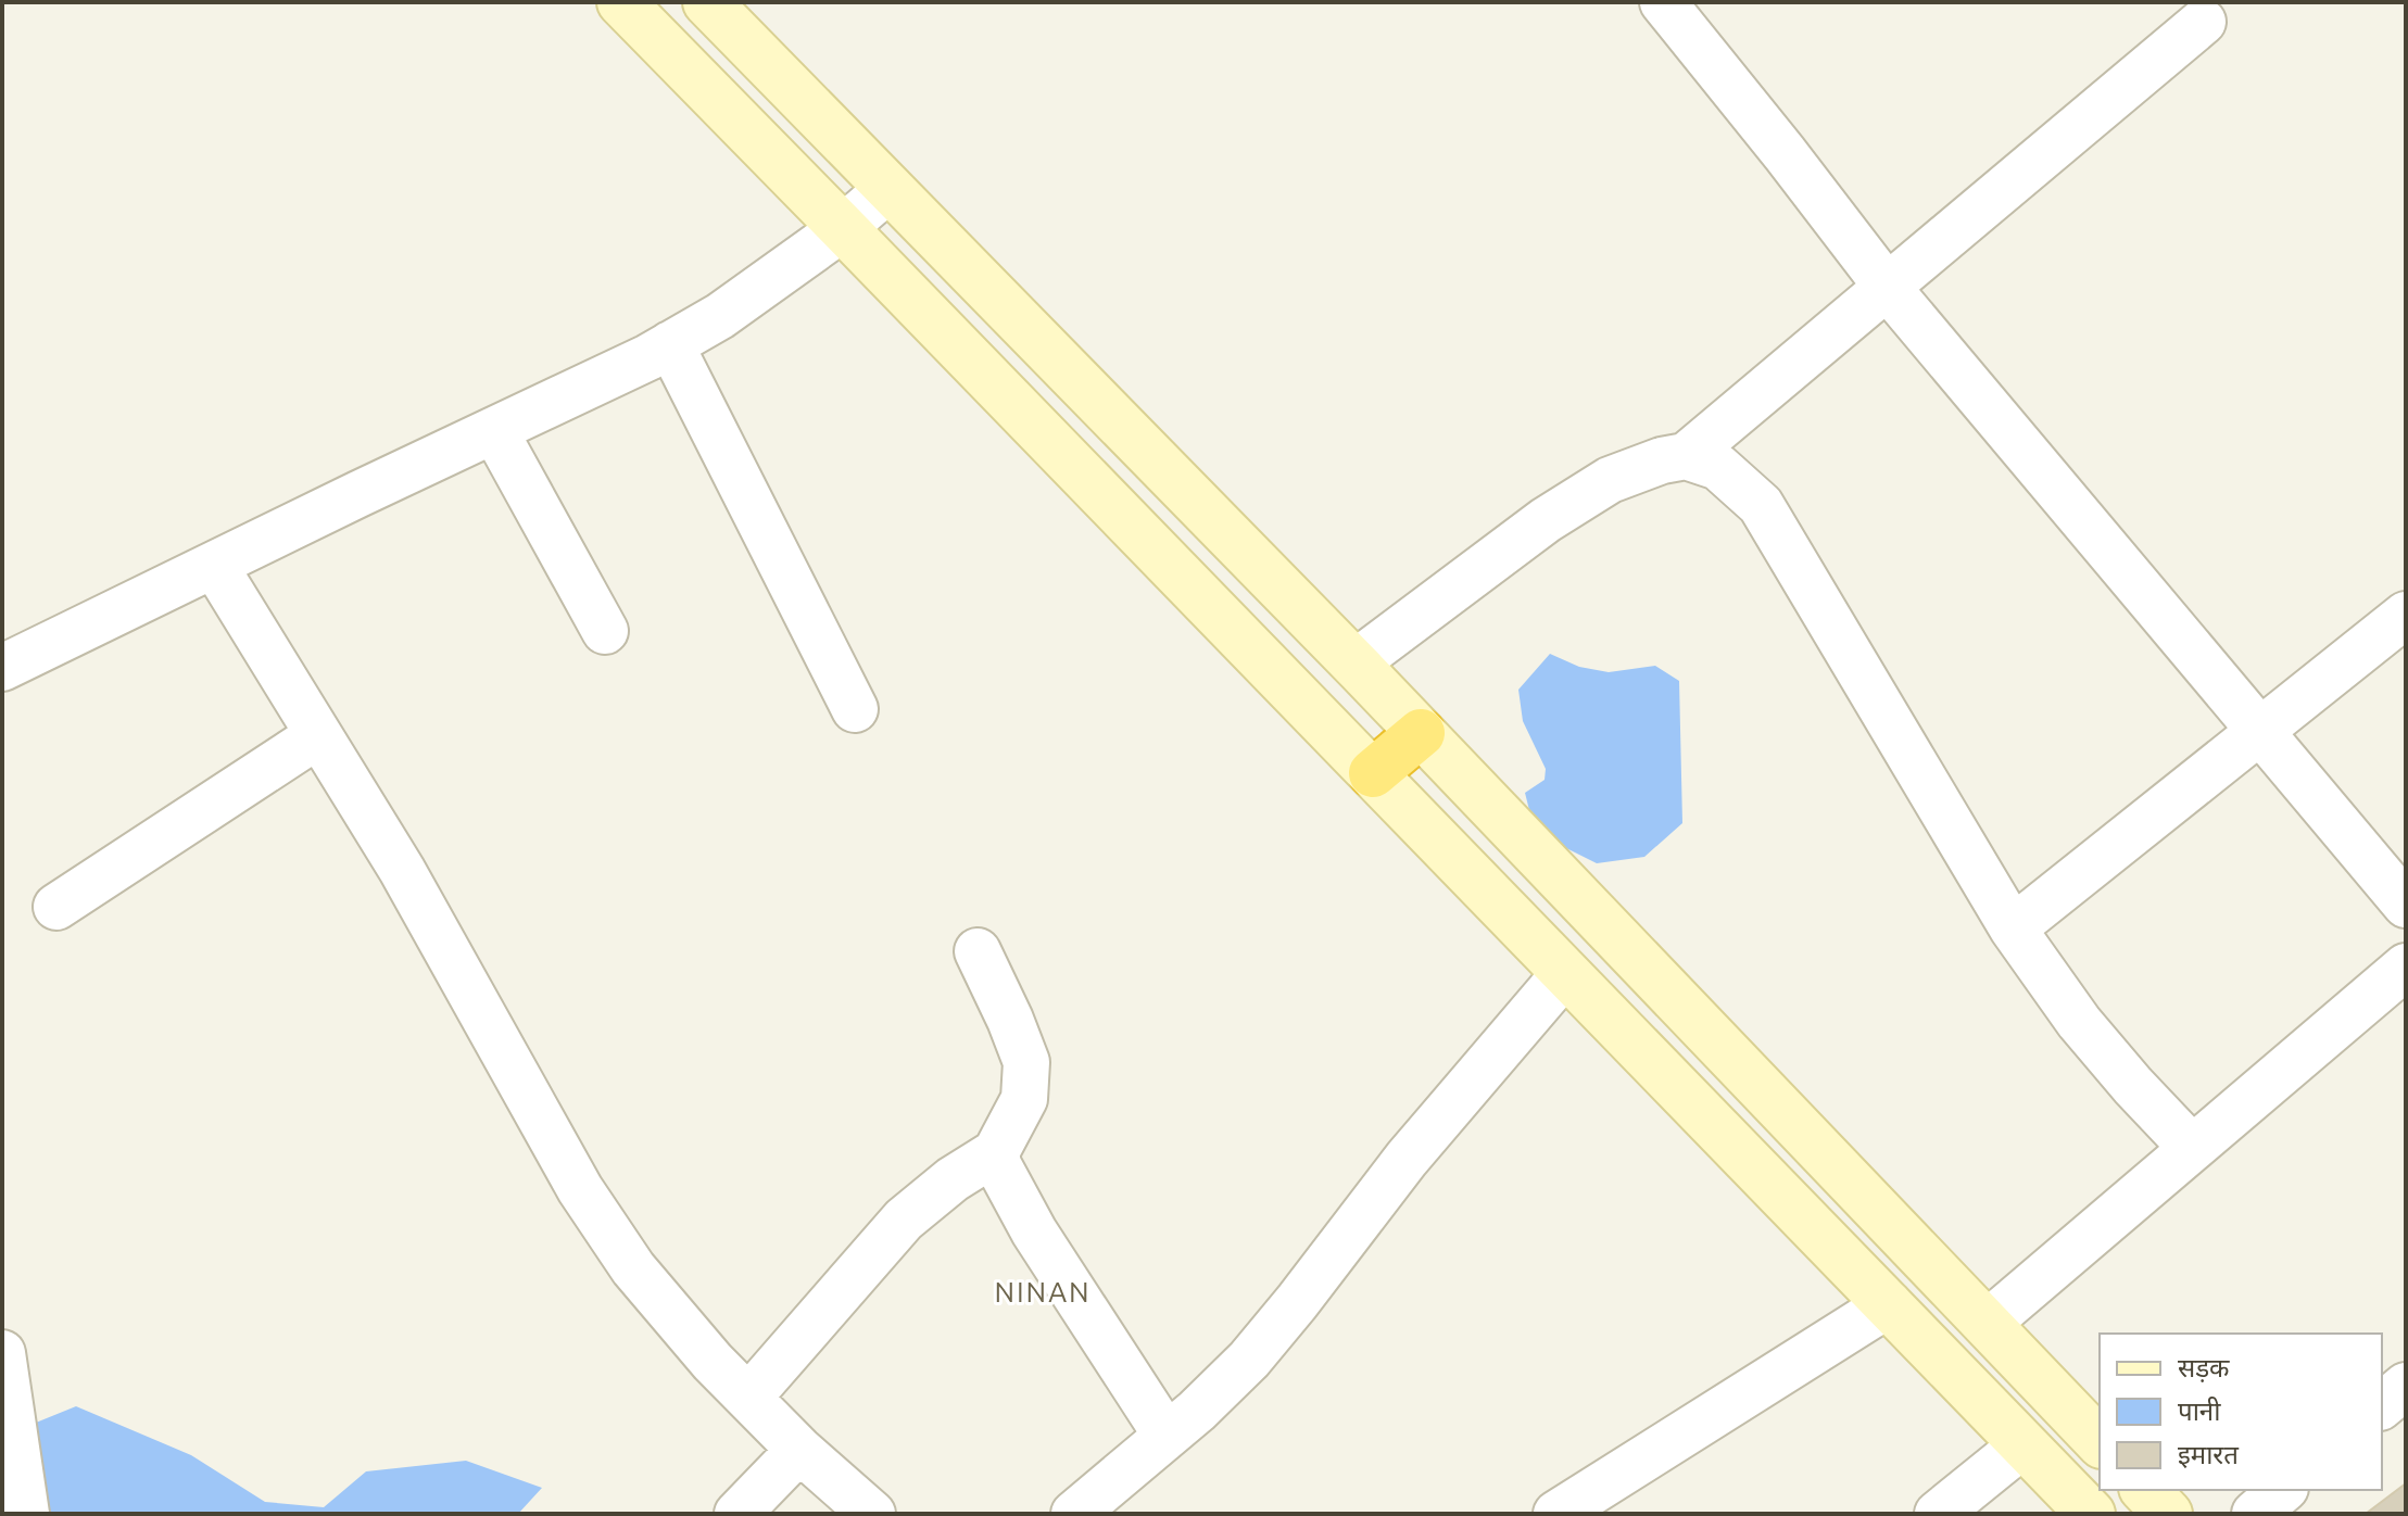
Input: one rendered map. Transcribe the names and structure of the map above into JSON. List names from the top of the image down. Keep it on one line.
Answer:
{"districts":["NINAN"],"legend":["सड़क","पानी","इमारत"]}
